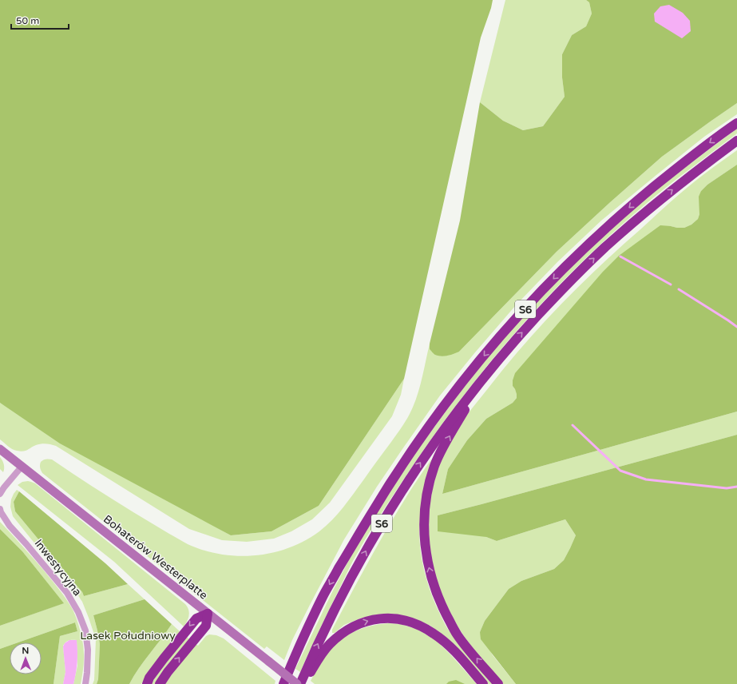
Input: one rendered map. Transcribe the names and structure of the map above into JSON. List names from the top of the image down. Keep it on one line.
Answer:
{"streets":{"highway":["S6"],"main road":["Bohaterów Westerplatte"],"street":["Inwestycyjna"]},"parks":["Lasek Południowy"],"scale_bar":"50 m","north":"top"}
